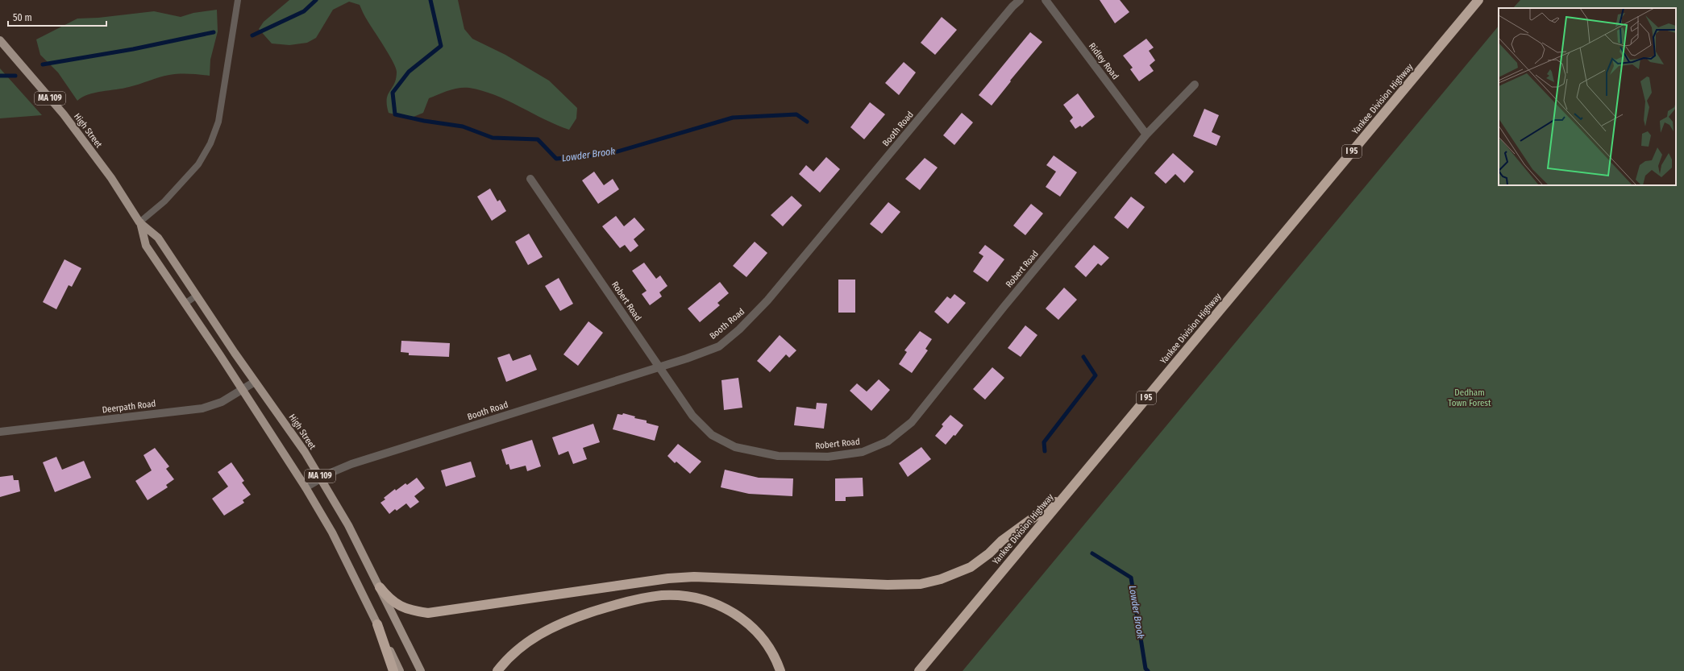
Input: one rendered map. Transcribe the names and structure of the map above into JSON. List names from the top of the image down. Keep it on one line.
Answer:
{"streets":{"highway":["Yankee Division Highway","I 95"],"main road":["MA 109","High Street"],"street":["Ridley Road","Booth Road","Robert Road","Deerpath Road"]},"crossings":[["Ridley Road","Robert Road"],["Booth Road","High Street"],["Booth Road","Robert Road"],["High Street","Deerpath Road"]],"water":["Lowder Brook"],"parks":["Dedham Town Forest"],"scale_bar":"50 m"}
